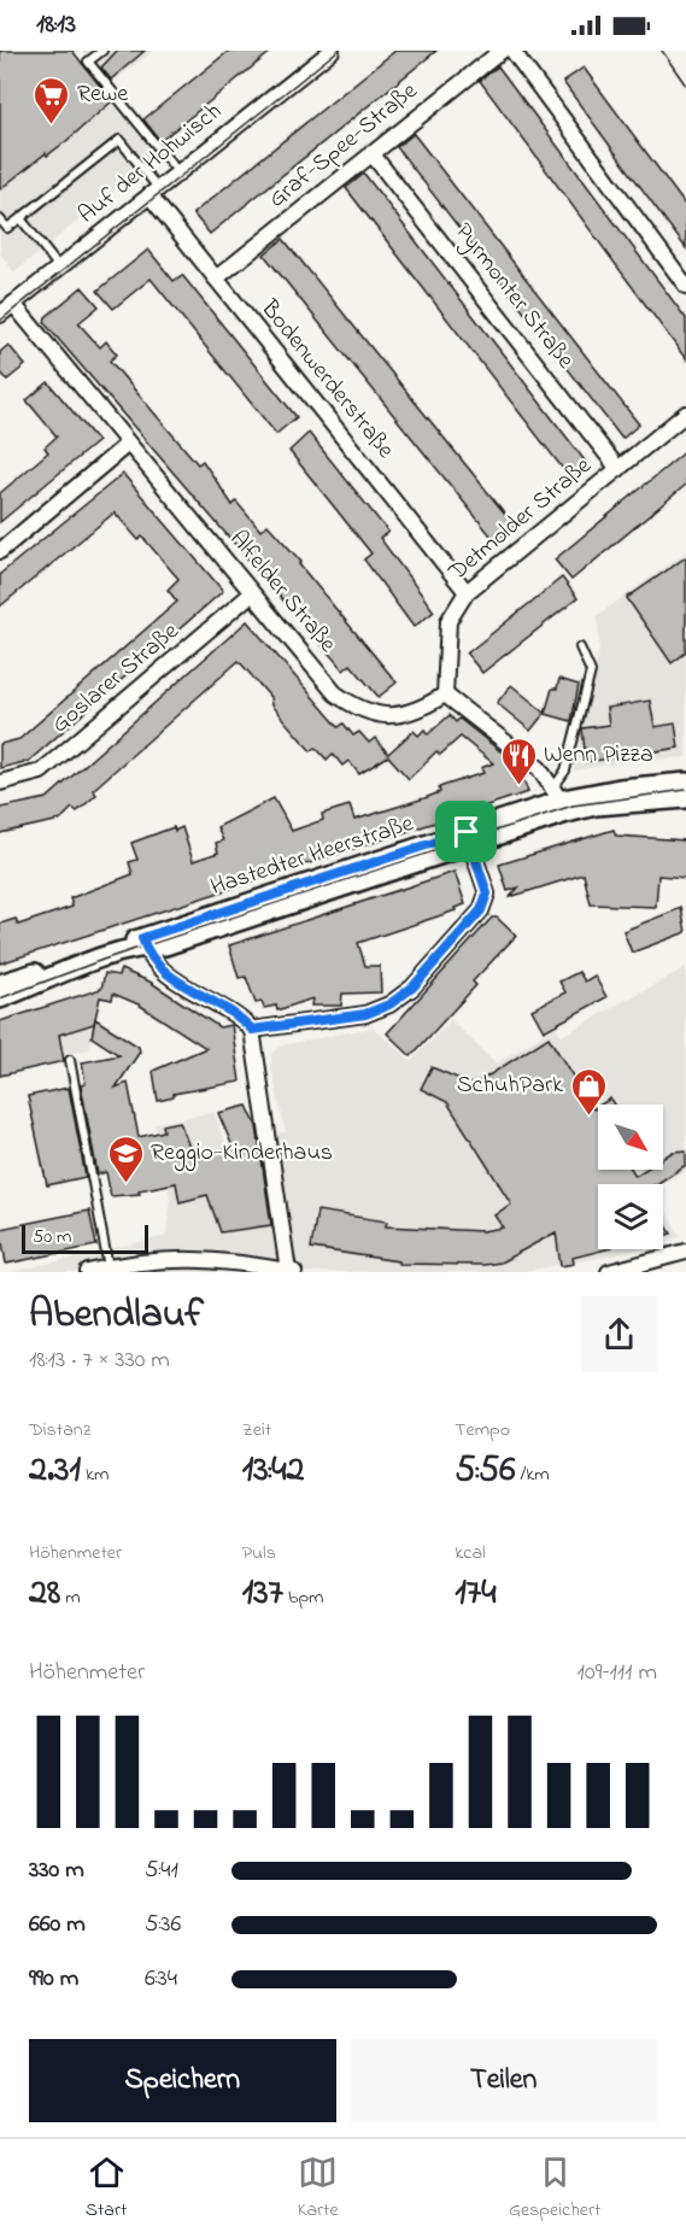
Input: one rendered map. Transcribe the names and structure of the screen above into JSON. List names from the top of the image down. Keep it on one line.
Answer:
{"streets":{"street":["Graf-Spee-Straße","Auf der Hohwisch","Pyrmonter Straße","Bodenwerderstraße","Detmolder Straße","Alfelder Straße","Goslarer Straße","Hastedter Heerstraße"]},"crossings":[["Graf-Spee-Straße","Pyrmonter Straße"],["Graf-Spee-Straße","Bodenwerderstraße"],["Auf der Hohwisch","Bodenwerderstraße"],["Auf der Hohwisch","Alfelder Straße"],["Pyrmonter Straße","Detmolder Straße"],["Bodenwerderstraße","Detmolder Straße"],["Detmolder Straße","Alfelder Straße"],["Alfelder Straße","Goslarer Straße"]],"places":{"supermarket":["Rewe"],"restaurant":["Wenn Pizza"],"shop":["SchuhPark"],"school or university":["Reggio-Kinderhaus"]},"scale_bar":"50 m","north":"bottom right","page":{"status":"18:13","scale":"50 m","heading":["Abendlauf","18:13 · 7 × 330 m"],"stats":[["Distanz","2.31 km"],["Zeit","13:42"],["Tempo","5:56 /km"],["Höhenmeter","28 m"],["Puls","137 bpm"],["kcal","174"]],"chart":["Höhenmeter","109–111 m"],"list":[{"name":"330 m","note":"5:41"},{"name":"660 m","note":"5:36"},{"name":"990 m","note":"6:34"}],"buttons":["Speichern","Teilen"],"tabs":["Start","Karte","Gespeichert"]}}
